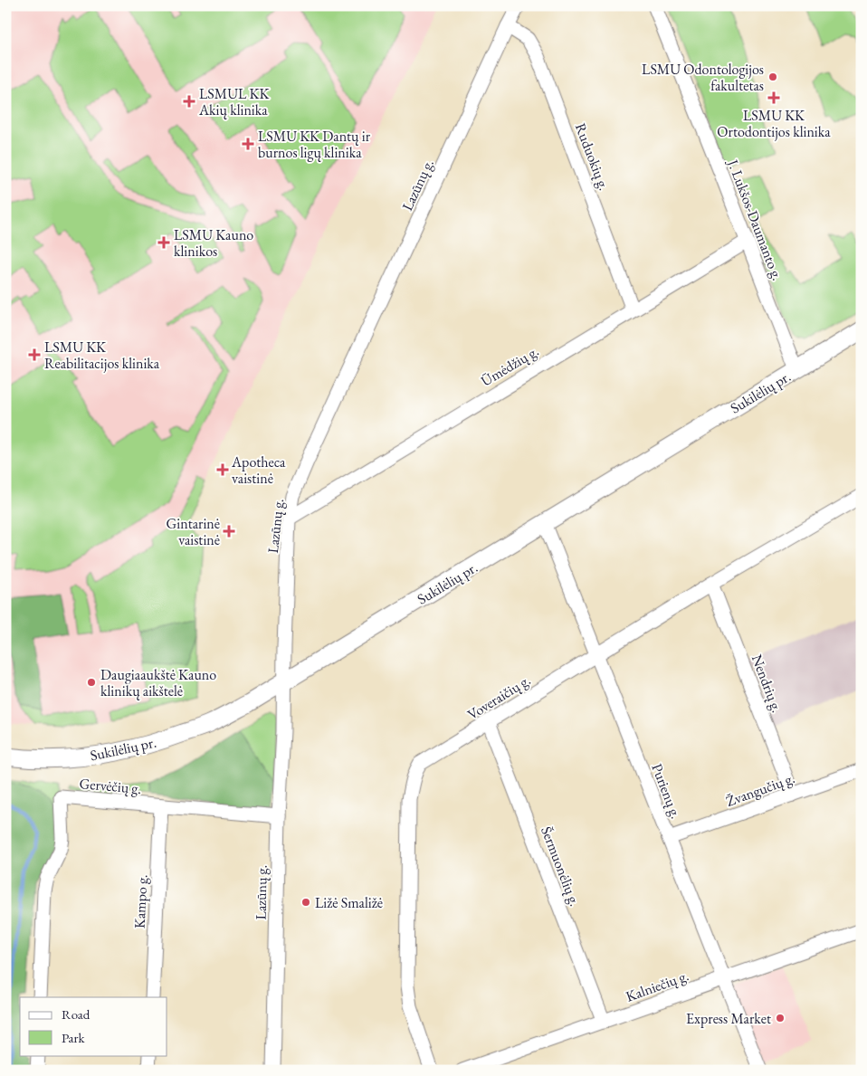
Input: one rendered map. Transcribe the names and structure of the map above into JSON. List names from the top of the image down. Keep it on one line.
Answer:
{"streets":{"main road":["Sukilėlių pr."],"street":["Ruduokių g.","Lazūnų g.","J. Lukšos-Daumanto g.","Ūmėdžių g.","Nendrių g.","Voveraičių g.","Gervėčių g.","Žvangučių g.","Purienų g.","Šermuonėlių g.","Kampo g.","Kalniečių g."]},"crossings":[["Ruduokių g.","Lazūnų g."],["Ruduokių g.","Ūmėdžių g."],["Lazūnų g.","Ūmėdžių g."],["Lazūnų g.","Sukilėlių pr."],["Lazūnų g.","Gervėčių g."],["J. Lukšos-Daumanto g.","Ūmėdžių g."],["J. Lukšos-Daumanto g.","Sukilėlių pr."],["Sukilėlių pr.","Purienų g."],["Nendrių g.","Voveraičių g."],["Nendrių g.","Žvangučių g."],["Voveraičių g.","Purienų g."],["Voveraičių g.","Šermuonėlių g."],["Gervėčių g.","Kampo g."],["Žvangučių g.","Purienų g."],["Purienų g.","Kalniečių g."],["Šermuonėlių g.","Kalniečių g."]],"places":{"other":["LSMU Odontologijos fakultetas","Daugiaaukštė Kauno klinikų aikštelė","Ližė Smaližė","Express Market"],"health":["LSMU KK Ortodontijos klinika","LSMUL KK Akių klinika","LSMU KK Dantų ir burnos ligų klinika","LSMU Kauno klinikos","LSMU KK Reabilitacijos klinika","Apotheca vaistinė","Gintarinė vaistinė"]},"legend":["Road","Park"]}
